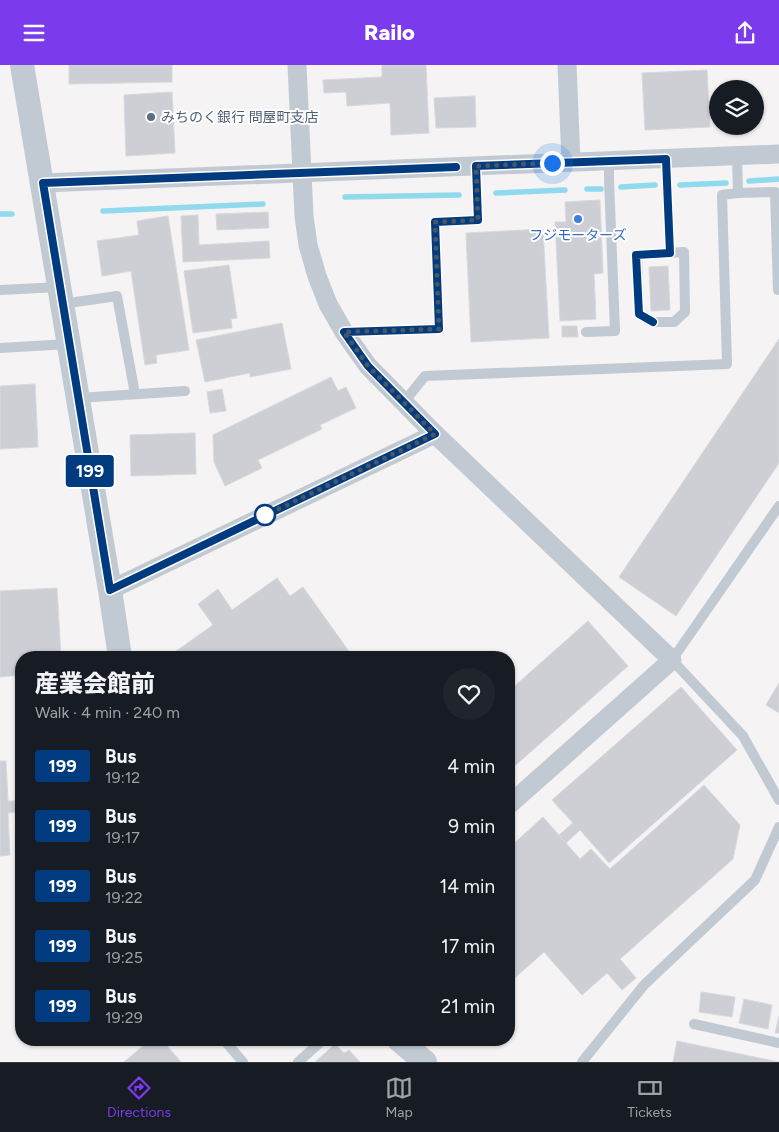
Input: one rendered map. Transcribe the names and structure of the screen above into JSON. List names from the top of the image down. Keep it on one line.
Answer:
{"places":["みちのく銀行 問屋町支店","フジモーターズ"],"lines":["bus line 199"],"page":{"header":"Railo","on_map":"199","heading":["産業会館前","Walk · 4 min · 240 m"],"list":[{"mark":"199","name":"Bus","note":"19:12","value":"4 min"},{"mark":"199","name":"Bus","note":"19:17","value":"9 min"},{"mark":"199","name":"Bus","note":"19:22","value":"14 min"},{"mark":"199","name":"Bus","note":"19:25","value":"17 min"},{"mark":"199","name":"Bus","note":"19:29","value":"21 min"}],"tabs":["Directions","Map","Tickets"]}}
